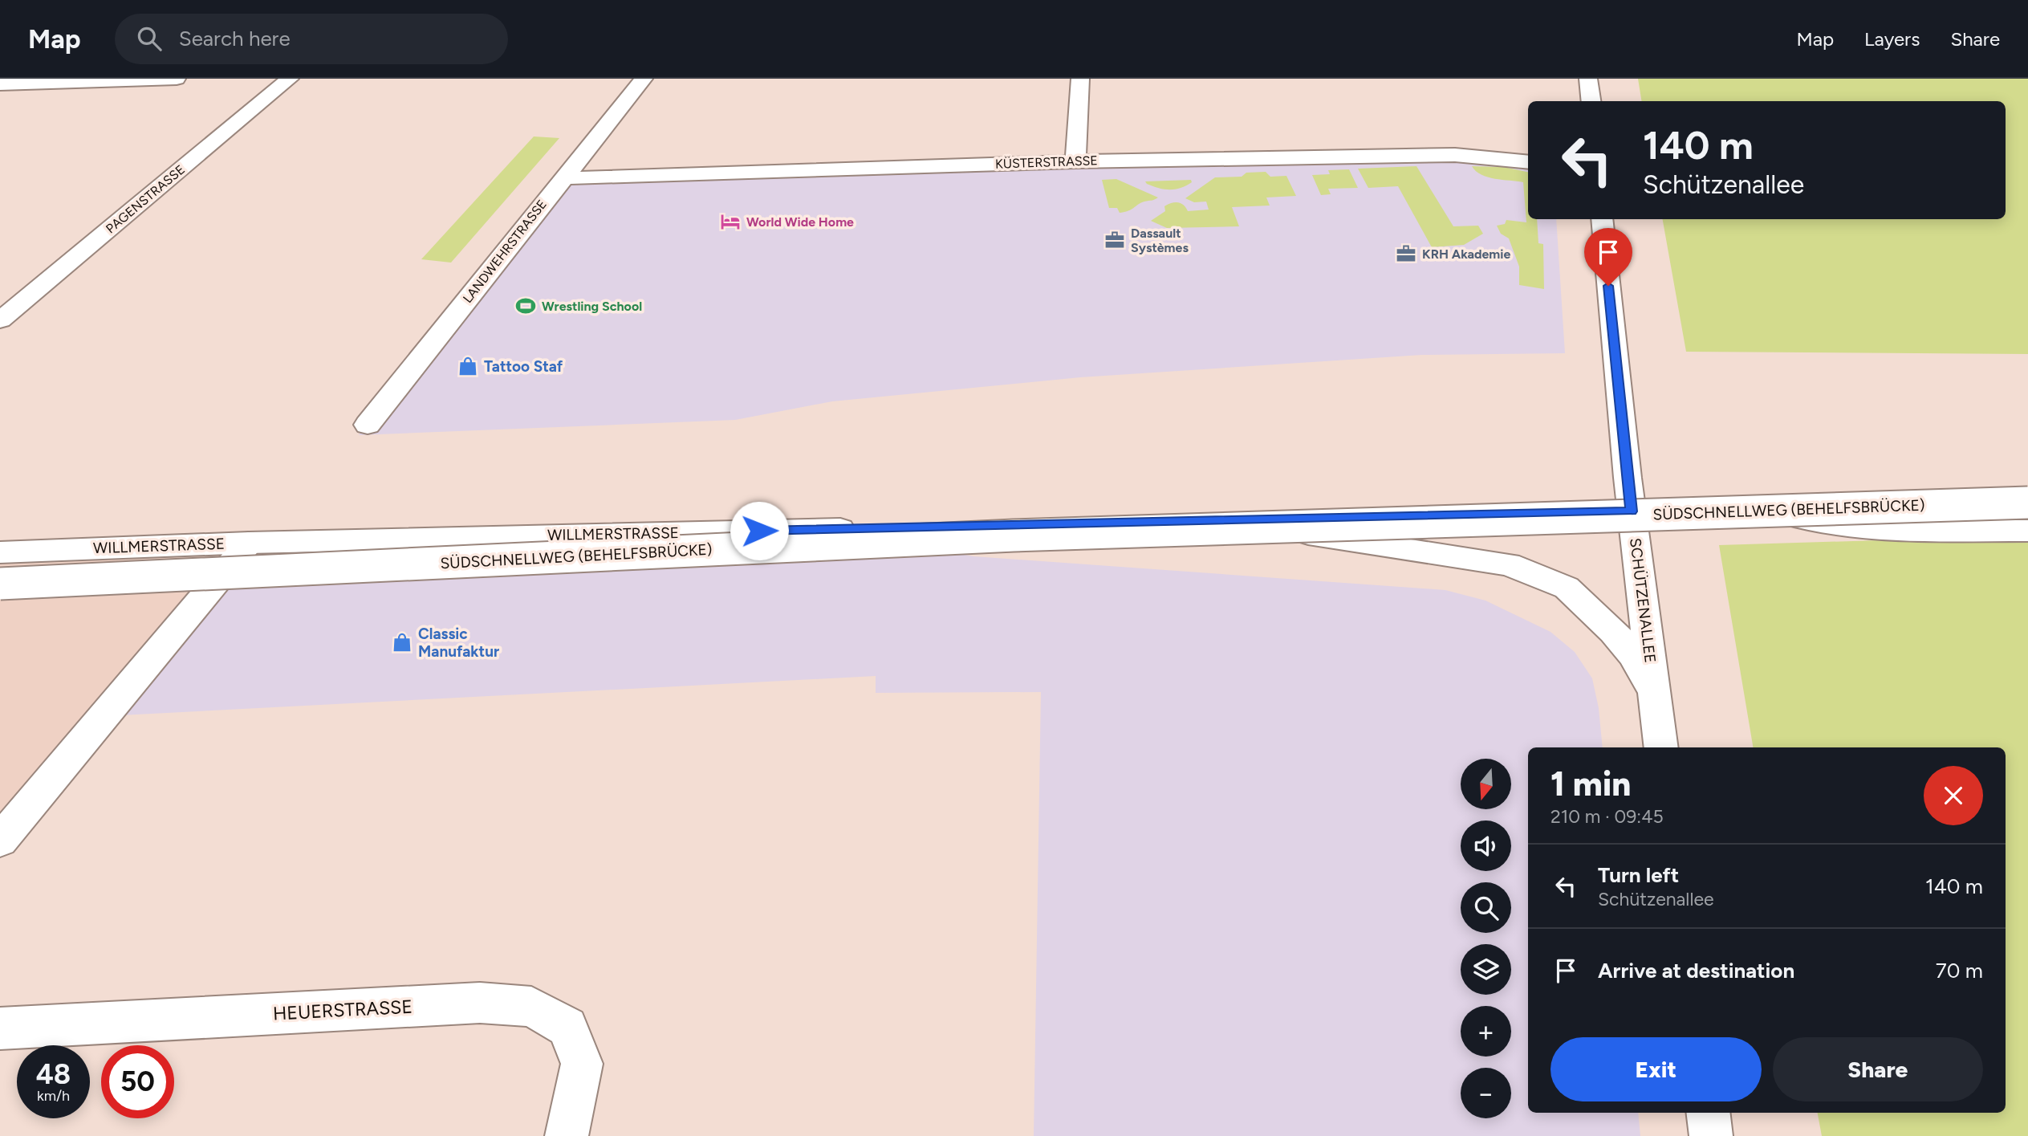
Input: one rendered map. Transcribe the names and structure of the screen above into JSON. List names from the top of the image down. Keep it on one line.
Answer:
{"streets":{"main road":["KÜSTERSTRASSE","PAGENSTRASSE","LANDWEHRSTRASSE","SÜDSCHNELLWEG (BEHELFSBRÜCKE)","WILLMERSTRASSE","SCHÜTZENALLEE","HEUERSTRASSE"]},"crossings":[["KÜSTERSTRASSE","LANDWEHRSTRASSE"],["WILLMERSTRASSE","SCHÜTZENALLEE"]],"places":{"hotel":["World Wide Home"],"office":["Dassault Systèmes","KRH Akademie"],"sports":["Wrestling School"],"shop":["Tattoo Staf","Classic Manufaktur"]},"north":"bottom","page":{"header":"Map","search":"Search here","nav":["Map","Layers","Share"],"turn":["140 m","Schützenallee"],"heading":["1 min","210 m · 09:45"],"map_buttons":["+","−"],"list":[{"name":"Turn left","note":"Schützenallee","value":"140 m"},{"name":"Arrive at destination","value":"70 m"}],"buttons":["Exit","Share"],"speed":"48 km/h","limit":"50"}}
